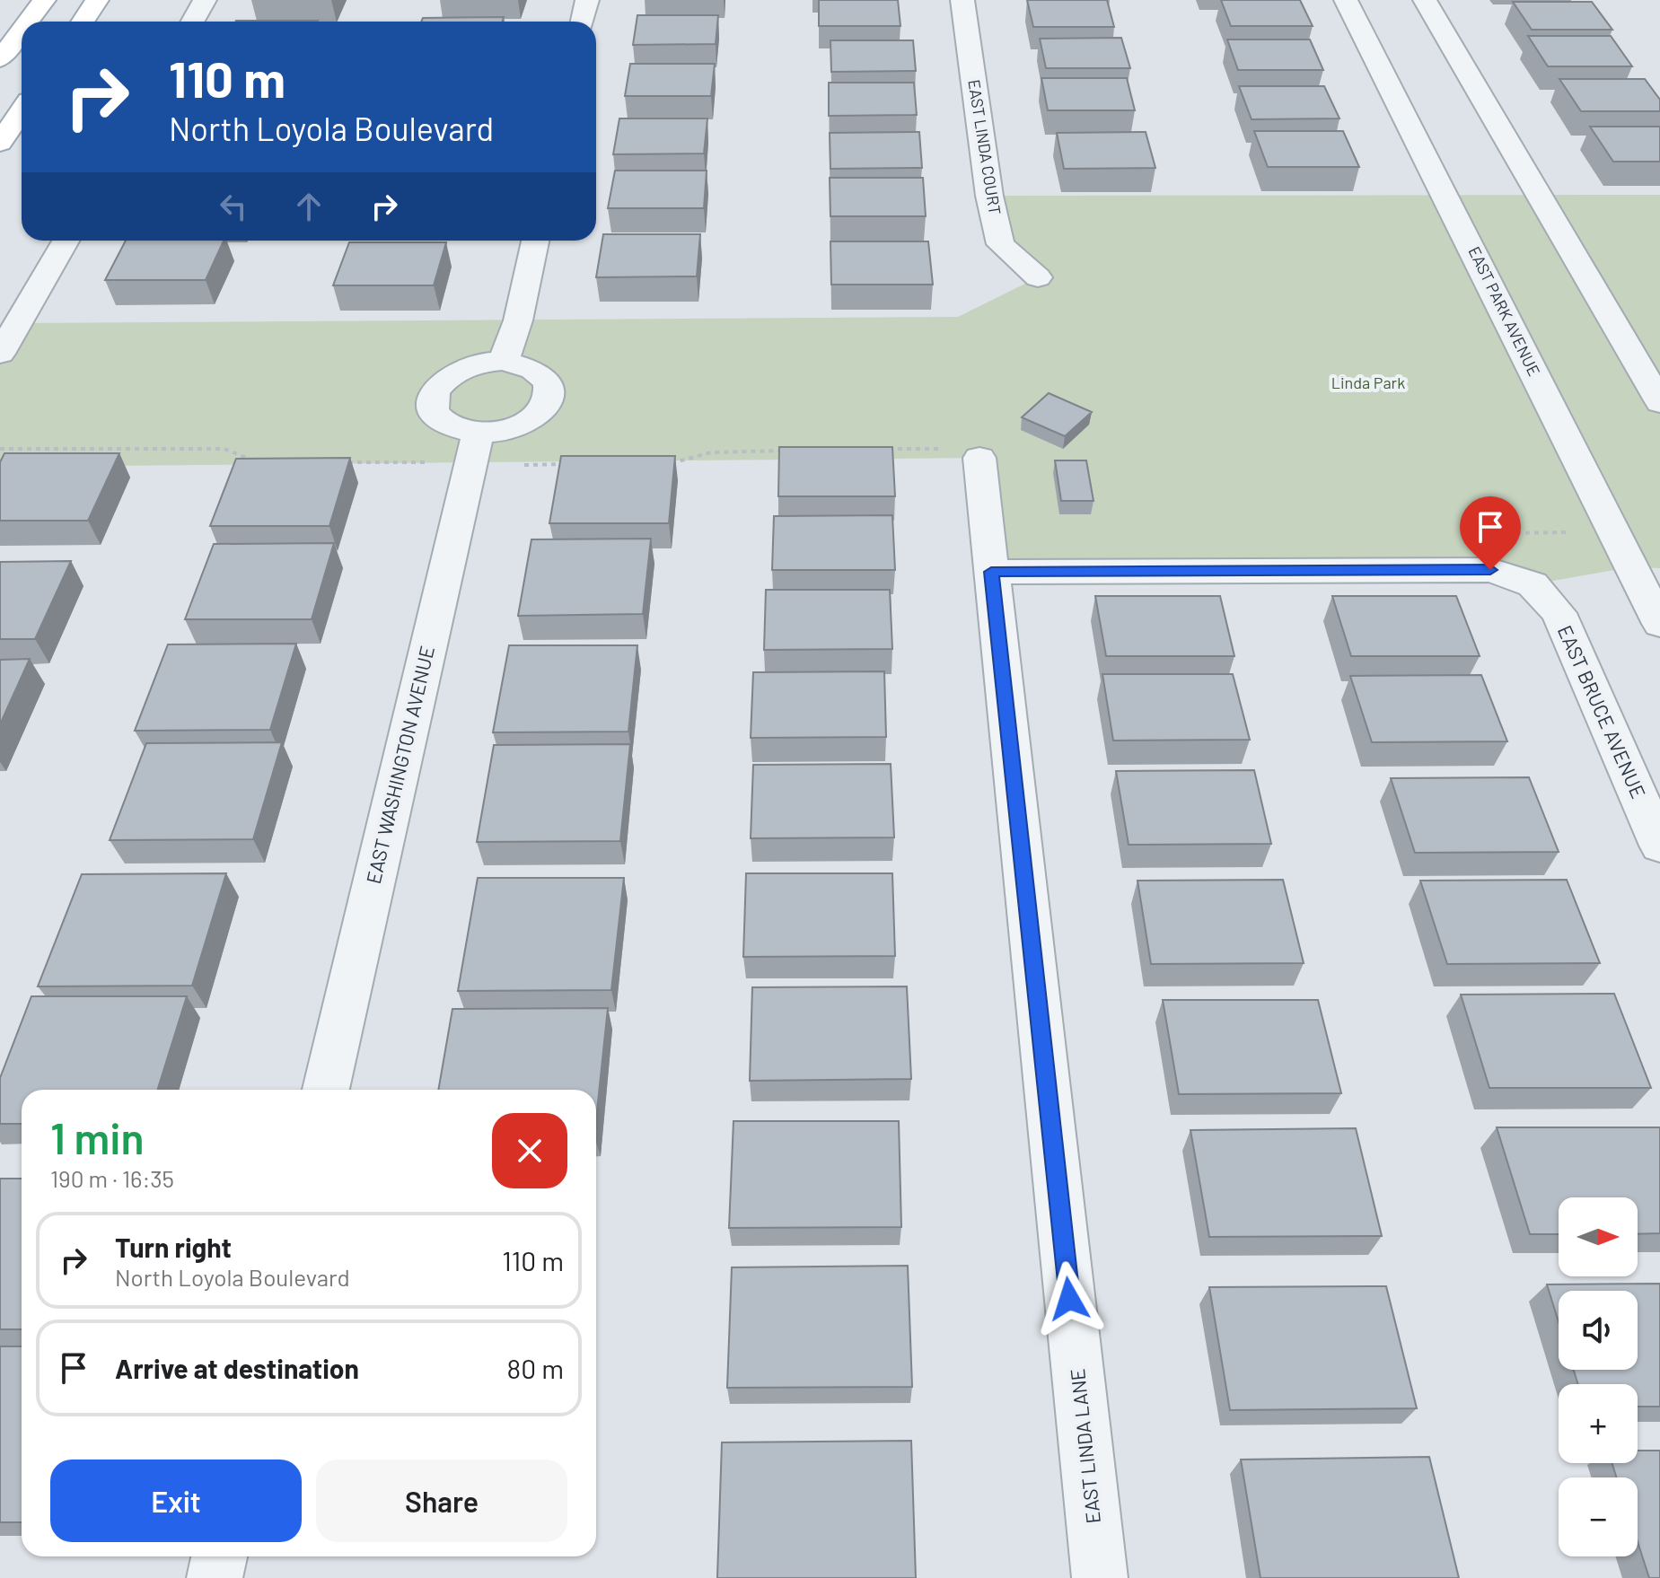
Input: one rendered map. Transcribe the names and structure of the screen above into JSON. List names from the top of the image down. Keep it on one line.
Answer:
{"streets":{"street":["EAST LINDA COURT","EAST PARK AVENUE","EAST BRUCE AVENUE","EAST WASHINGTON AVENUE","EAST LINDA LANE"]},"crossings":[["EAST BRUCE AVENUE","EAST LINDA LANE"]],"parks":["Linda Park"],"north":"right","page":{"turn":["110 m","North Loyola Boulevard"],"heading":["1 min","190 m · 16:35"],"map_buttons":["+","−"],"list":[{"name":"Turn right","note":"North Loyola Boulevard","value":"110 m"},{"name":"Arrive at destination","value":"80 m"}],"buttons":["Exit","Share"]}}
